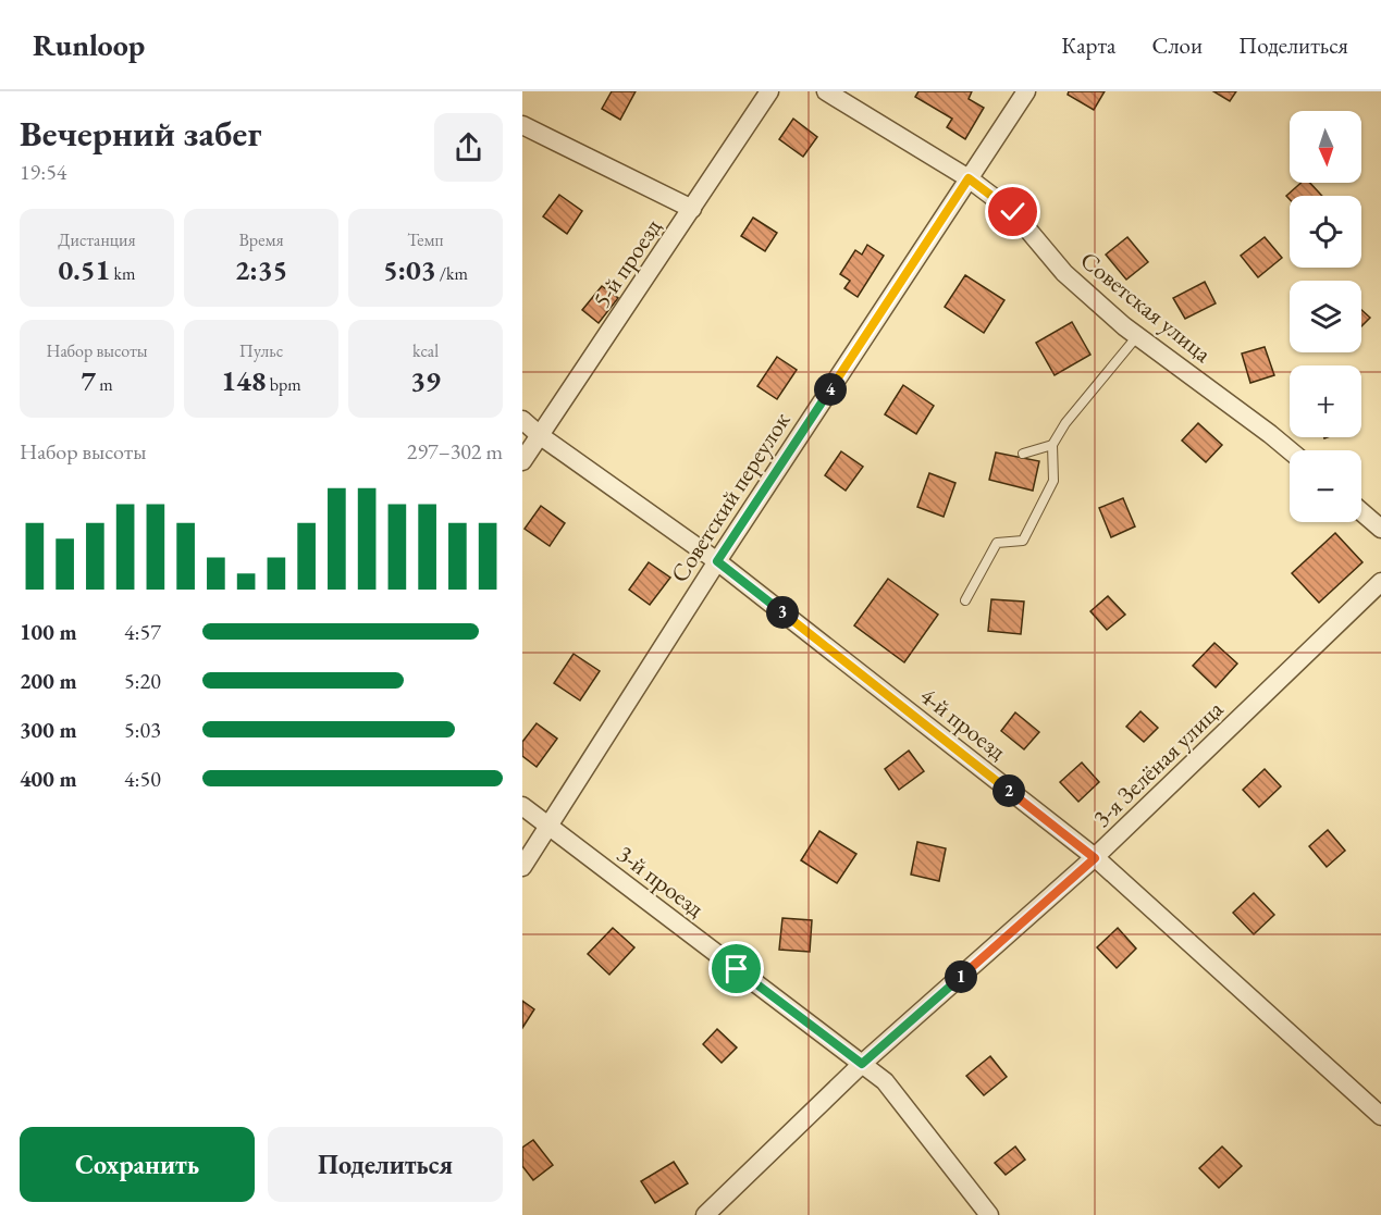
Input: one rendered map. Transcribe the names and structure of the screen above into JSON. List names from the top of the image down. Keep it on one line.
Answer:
{"streets":{"street":["5-й проезд","Советская улица","Советский переулок","4-й проезд","3-я Зелёная улица","3-й проезд"]},"crossings":[["5-й проезд","4-й проезд"],["Советская улица","Советский переулок"],["Советский переулок","4-й проезд"],["Советский переулок","3-й проезд"],["4-й проезд","3-я Зелёная улица"],["3-я Зелёная улица","3-й проезд"]],"north":"bottom","page":{"header":"Runloop","nav":["Карта","Слои","Поделиться"],"heading":["Вечерний забег","19:54"],"map_buttons":["+","−"],"stats":[["Дистанция","0.51 km"],["Время","2:35"],["Темп","5:03 /km"],["Набор высоты","7 m"],["Пульс","148 bpm"],["kcal","39"]],"pins":["4","3","2","1"],"chart":["Набор высоты","297–302 m"],"list":[{"name":"100 m","note":"4:57"},{"name":"200 m","note":"5:20"},{"name":"300 m","note":"5:03"},{"name":"400 m","note":"4:50"}],"buttons":["Сохранить","Поделиться"]}}
